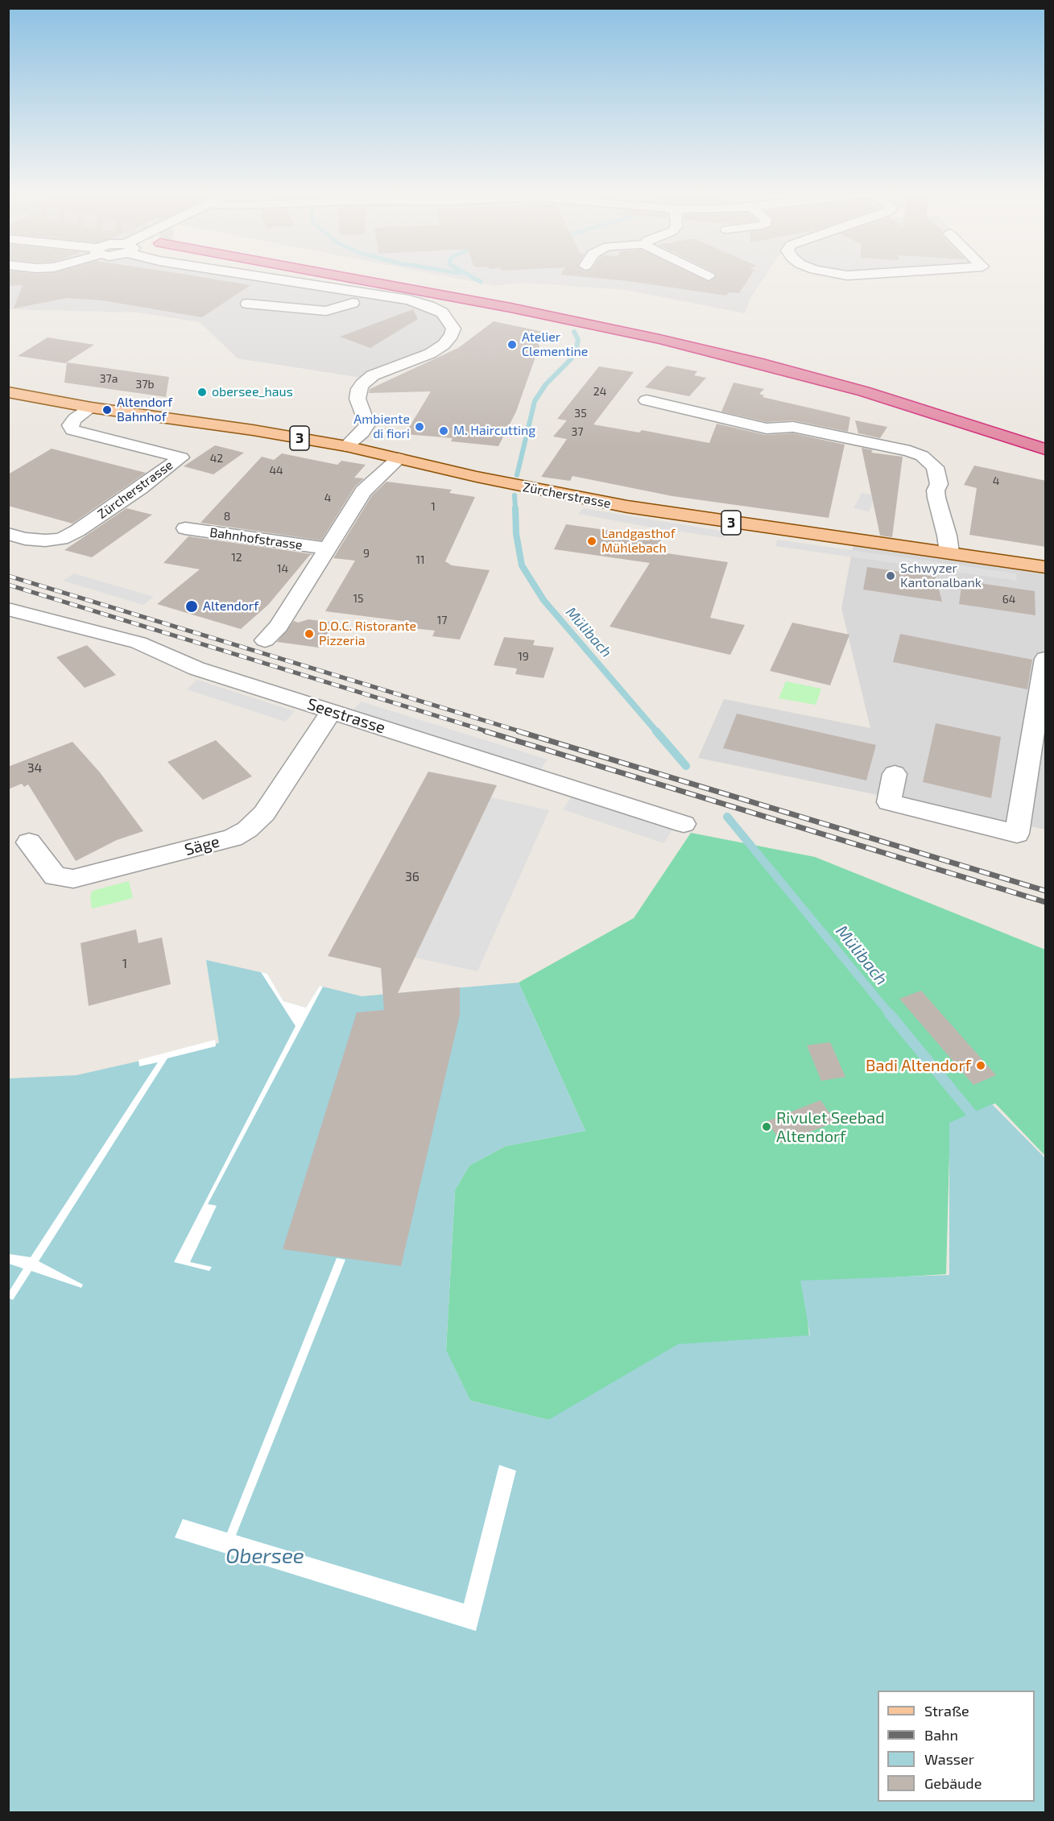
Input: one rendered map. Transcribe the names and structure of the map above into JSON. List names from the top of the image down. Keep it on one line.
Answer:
{"streets":{"main road":["3","Zürcherstrasse"],"street":["Bahnhofstrasse","Seestrasse","Säge"]},"crossings":[["Zürcherstrasse","Bahnhofstrasse"],["Seestrasse","Säge"]],"water":["Mülibach","Obersee"],"places":["Atelier Clementine","obersee_haus","Altendorf Bahnhof","Ambiente di fiori","M. Haircutting","Landgasthof Mühlebach","Schwyzer Kantonalbank","Altendorf","D.O.C. Ristorante Pizzeria","Badi Altendorf","Rivulet Seebad Altendorf"],"house_numbers":["37a","37b","24","35","37","42","44","4","4","1","8","9","12","11","14","15","64","17","19","34","36","1"],"legend":["Straße","Bahn","Wasser","Gebäude"]}
